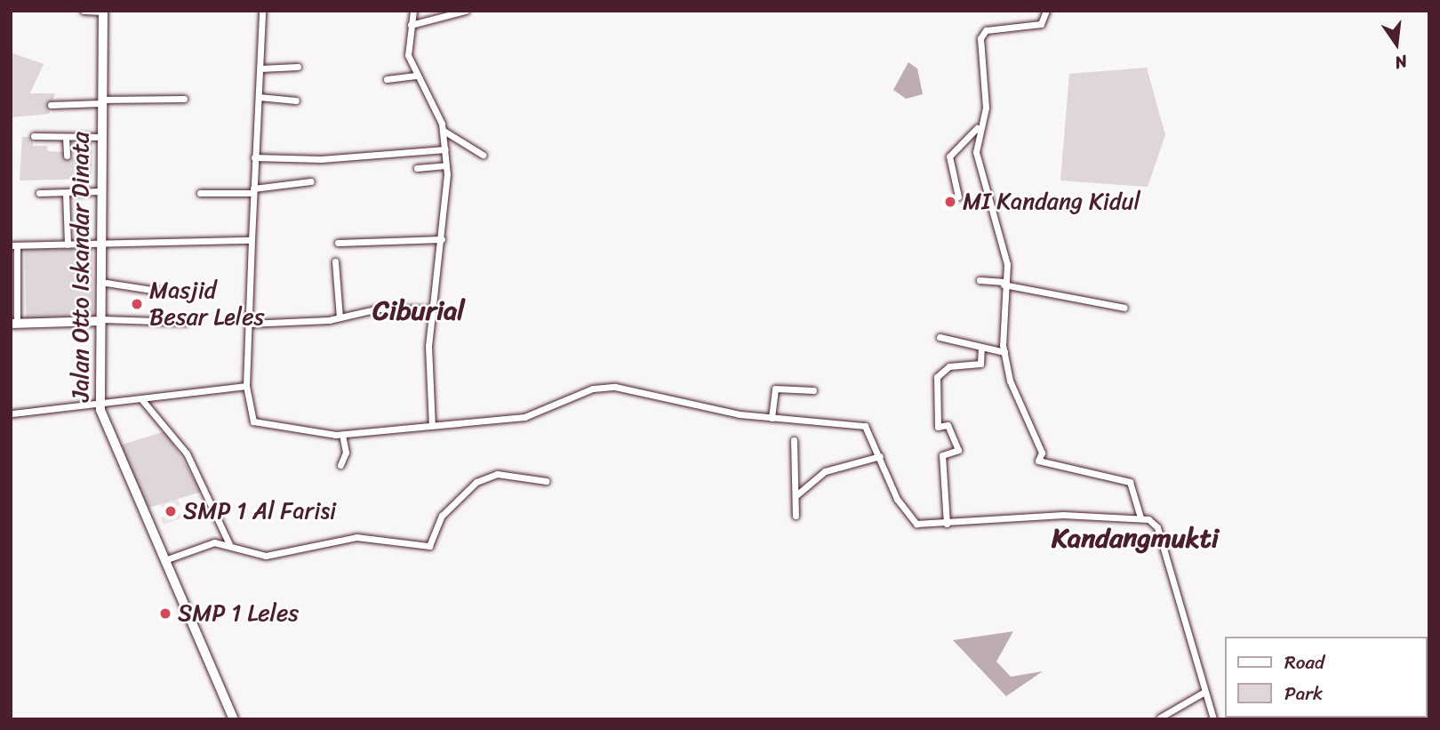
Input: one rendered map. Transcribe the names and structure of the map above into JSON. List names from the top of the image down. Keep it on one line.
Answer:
{"streets":{"main road":["Jalan Otto Iskandar Dinata"]},"districts":["Ciburial","Kandangmukti"],"places":["MI Kandang Kidul","Masjid Besar Leles","SMP 1 Al Farisi","SMP 1 Leles"],"legend":["Road","Park"],"north":"bottom"}
